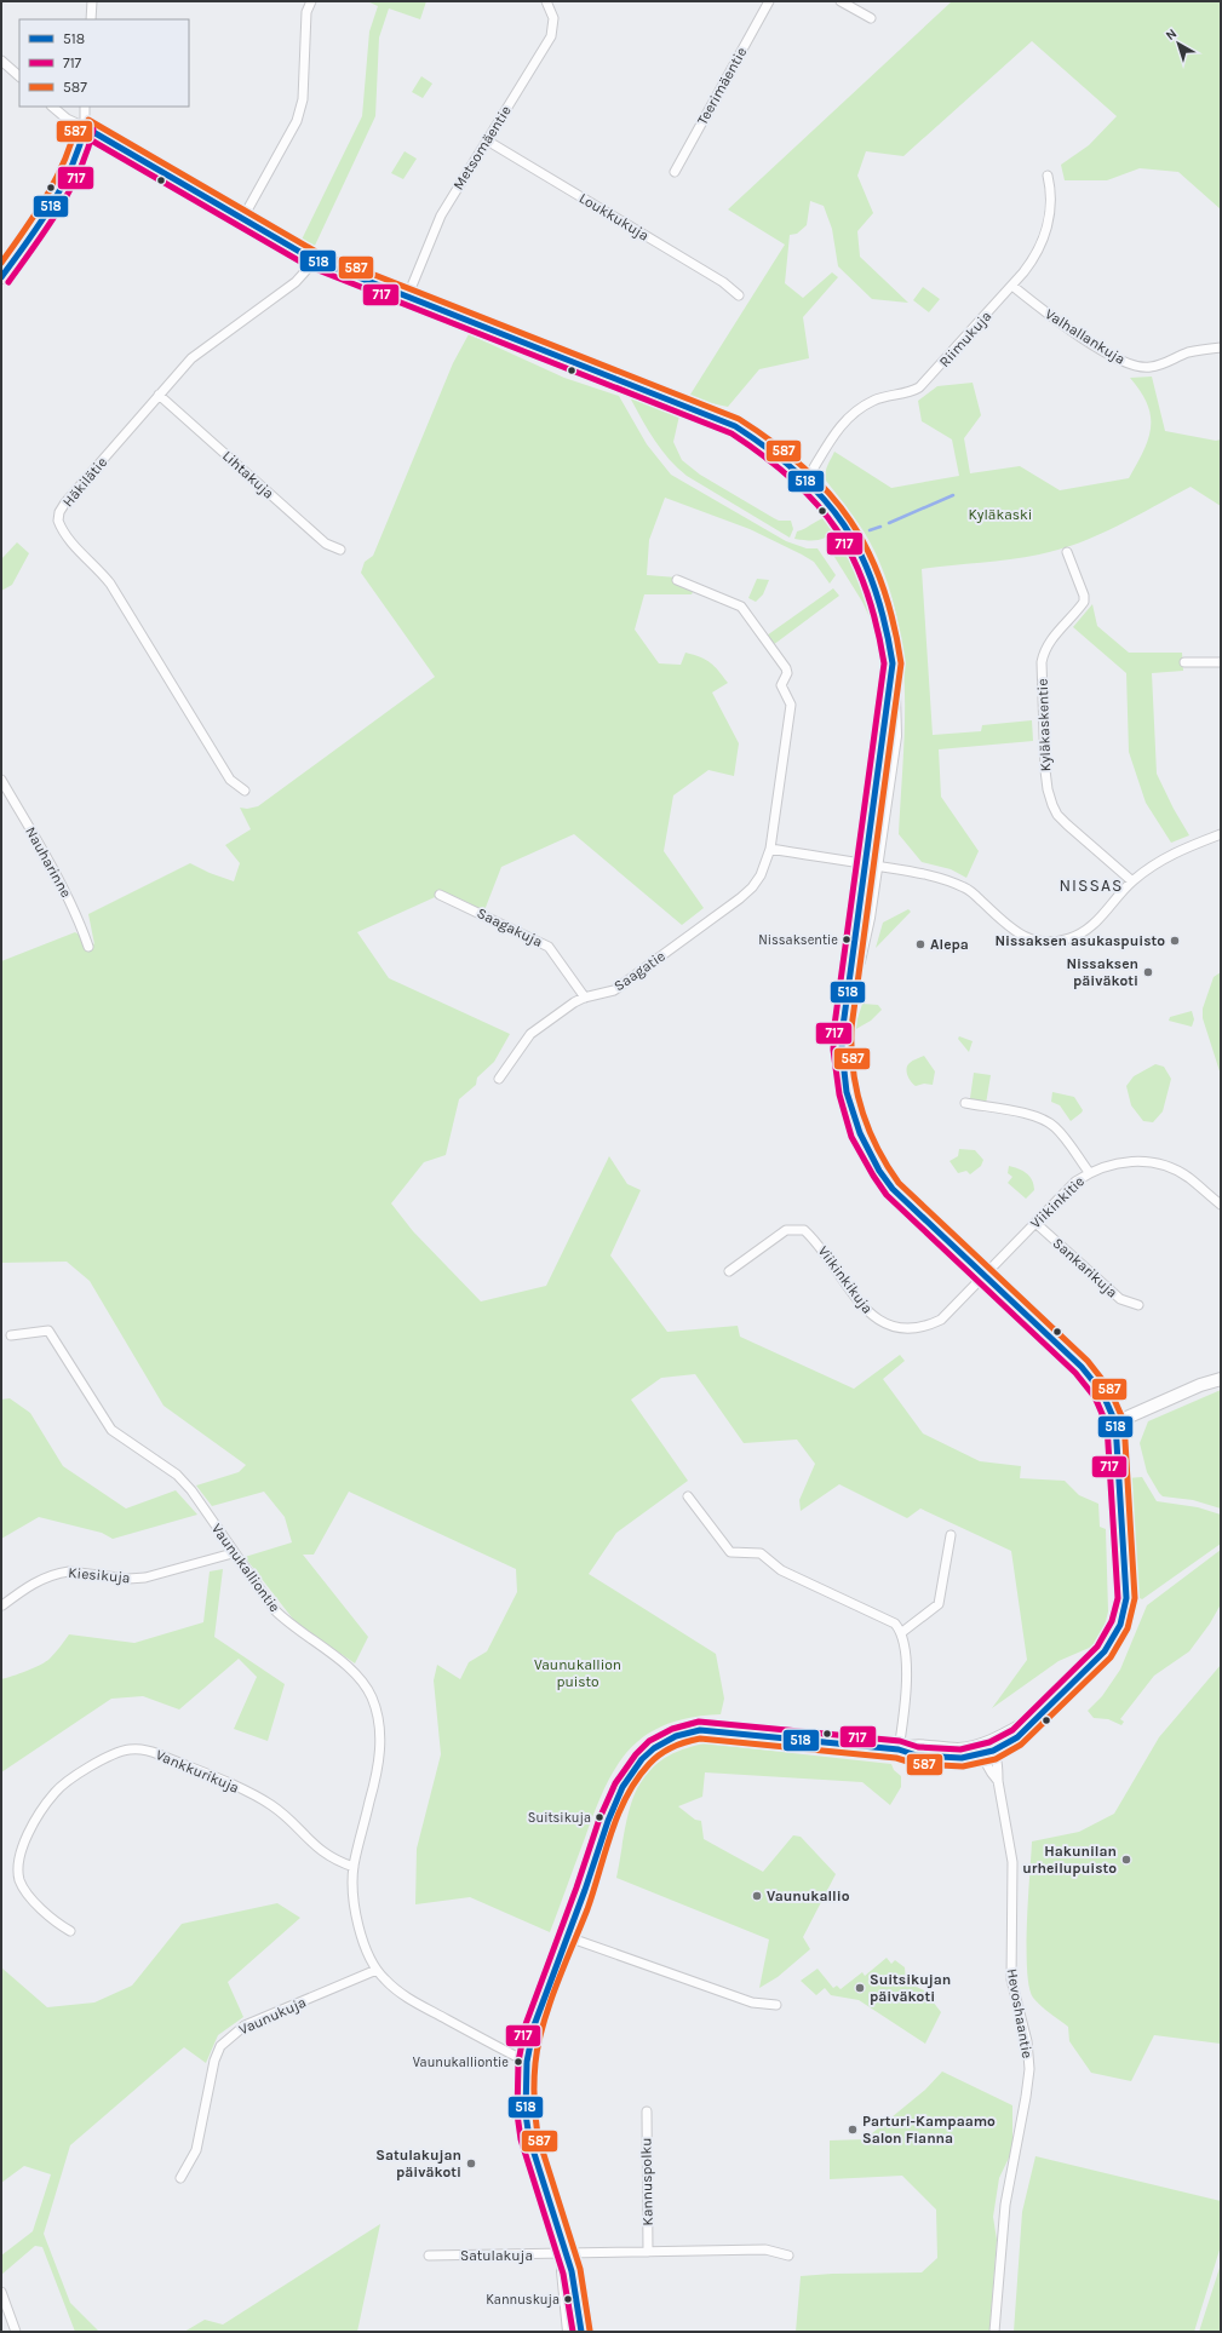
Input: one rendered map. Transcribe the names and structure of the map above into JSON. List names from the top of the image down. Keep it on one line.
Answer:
{"streets":{"street":["Teerimäentie","Metsomäentie","Loukkukuja","Valhallankuja","Riimukuja","Lihtakuja","Häkilätie","Kyläkaskentie","Nauharinne","Saagakuja","Saagatie","Viikinkitie","Sankarikuja","Viikinkikuja","Vaunukalliontie","Kiesikuja","Vankkurikuja","Hevoshaantie","Vaunukuja","Kannuspolku","Satulakuja"]},"crossings":[["Metsomäentie","Loukkukuja"],["Valhallankuja","Riimukuja"],["Lihtakuja","Häkilätie"],["Saagakuja","Saagatie"],["Viikinkitie","Sankarikuja"],["Viikinkitie","Viikinkikuja"],["Vaunukalliontie","Kiesikuja"],["Vaunukalliontie","Vankkurikuja"],["Vaunukalliontie","Vaunukuja"]],"districts":["NISSAS"],"parks":["Kyläkaski","Vaunukallion puisto"],"places":["Nissaksentie","Nissaksen asukaspuisto","Alepa","Nissaksen päiväkoti","Suitsikuja","Hakunilan urheilupuisto","Vaunukallio","Suitsikujan päiväkoti","Vaunukalliontie","Parturi-Kampaamo Salon Fianna","Satulakujan päiväkoti","Kannuskuja"],"lines":["transit line 587","transit line 518","transit line 717"],"legend":["518","717","587"],"north":"top left"}
